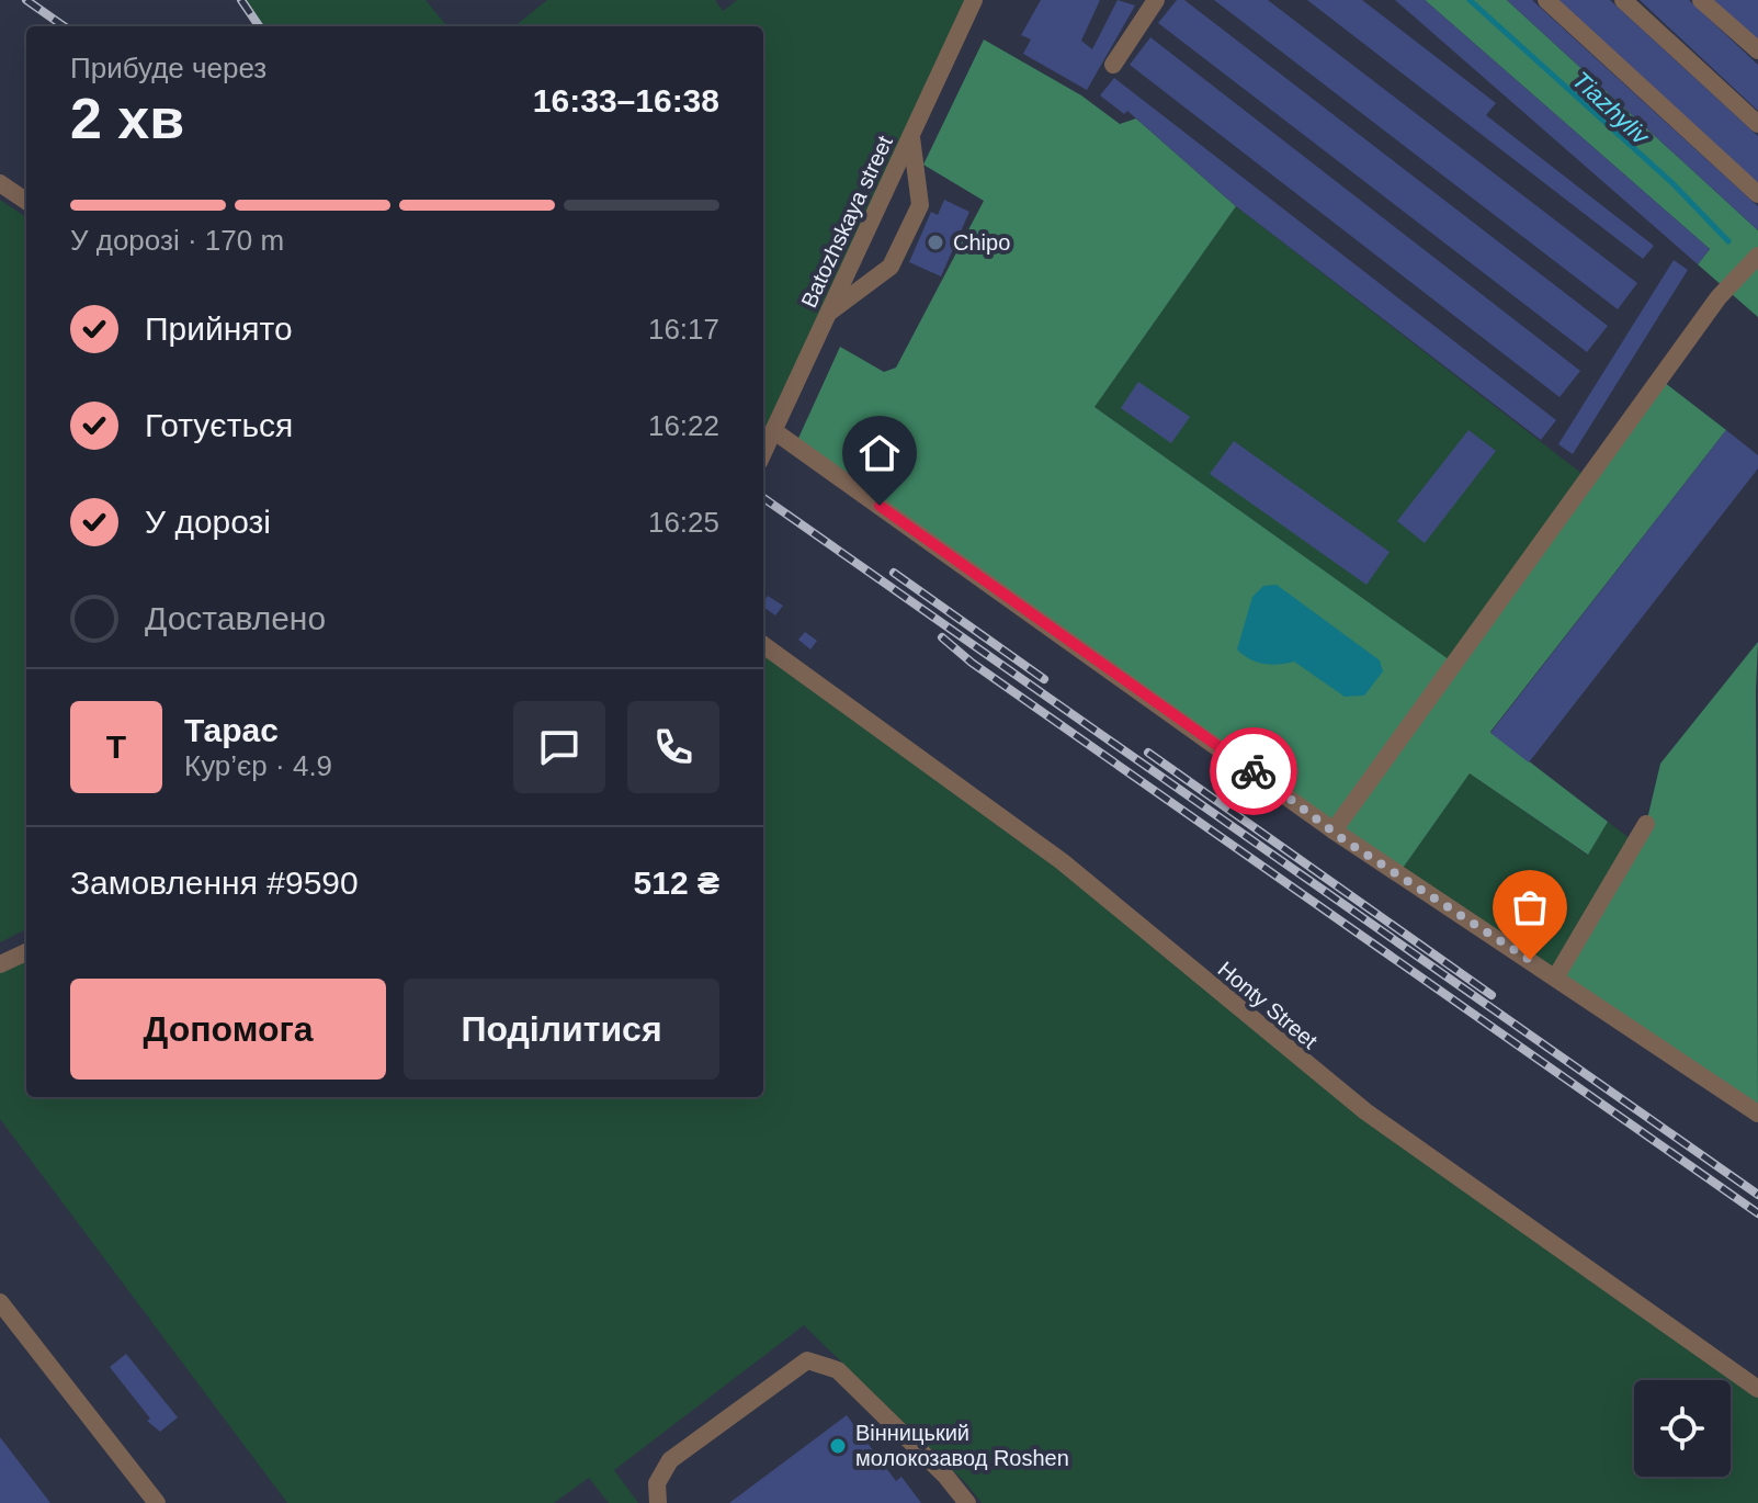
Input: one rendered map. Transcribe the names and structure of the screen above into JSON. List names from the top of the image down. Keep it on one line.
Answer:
{"streets":{"street":["Batozhskaya street","Honty Street"]},"water":["Tiazhyliv"],"places":["Chipo","Вінницький молокозавод Roshen"],"page":{"heading":["2 хв","Прибуде через","16:33–16:38"],"panel":["Тарас","Кур’єр · 4.9","Замовлення #9590","512 ₴"],"bar":"У дорозі · 170 m","list":[["Прийнято","16:17"],["Готується","16:22"],["У дорозі","16:25"],"Доставлено"],"round":"Т","buttons":["Допомога","Поділитися"]}}
